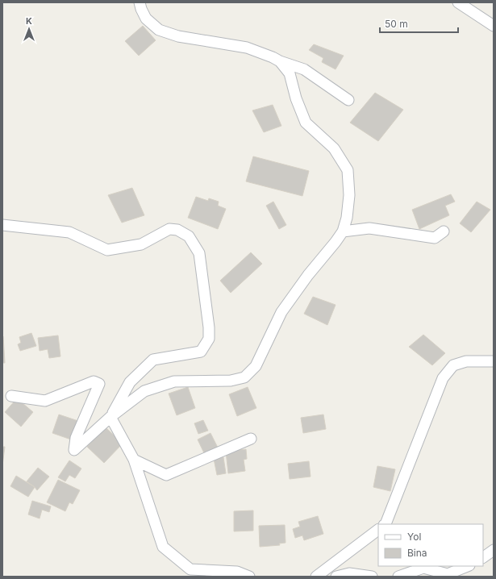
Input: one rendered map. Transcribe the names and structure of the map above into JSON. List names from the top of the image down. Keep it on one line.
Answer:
{"legend":["Yol","Bina"],"scale_bar":"50 m","north":"top"}
